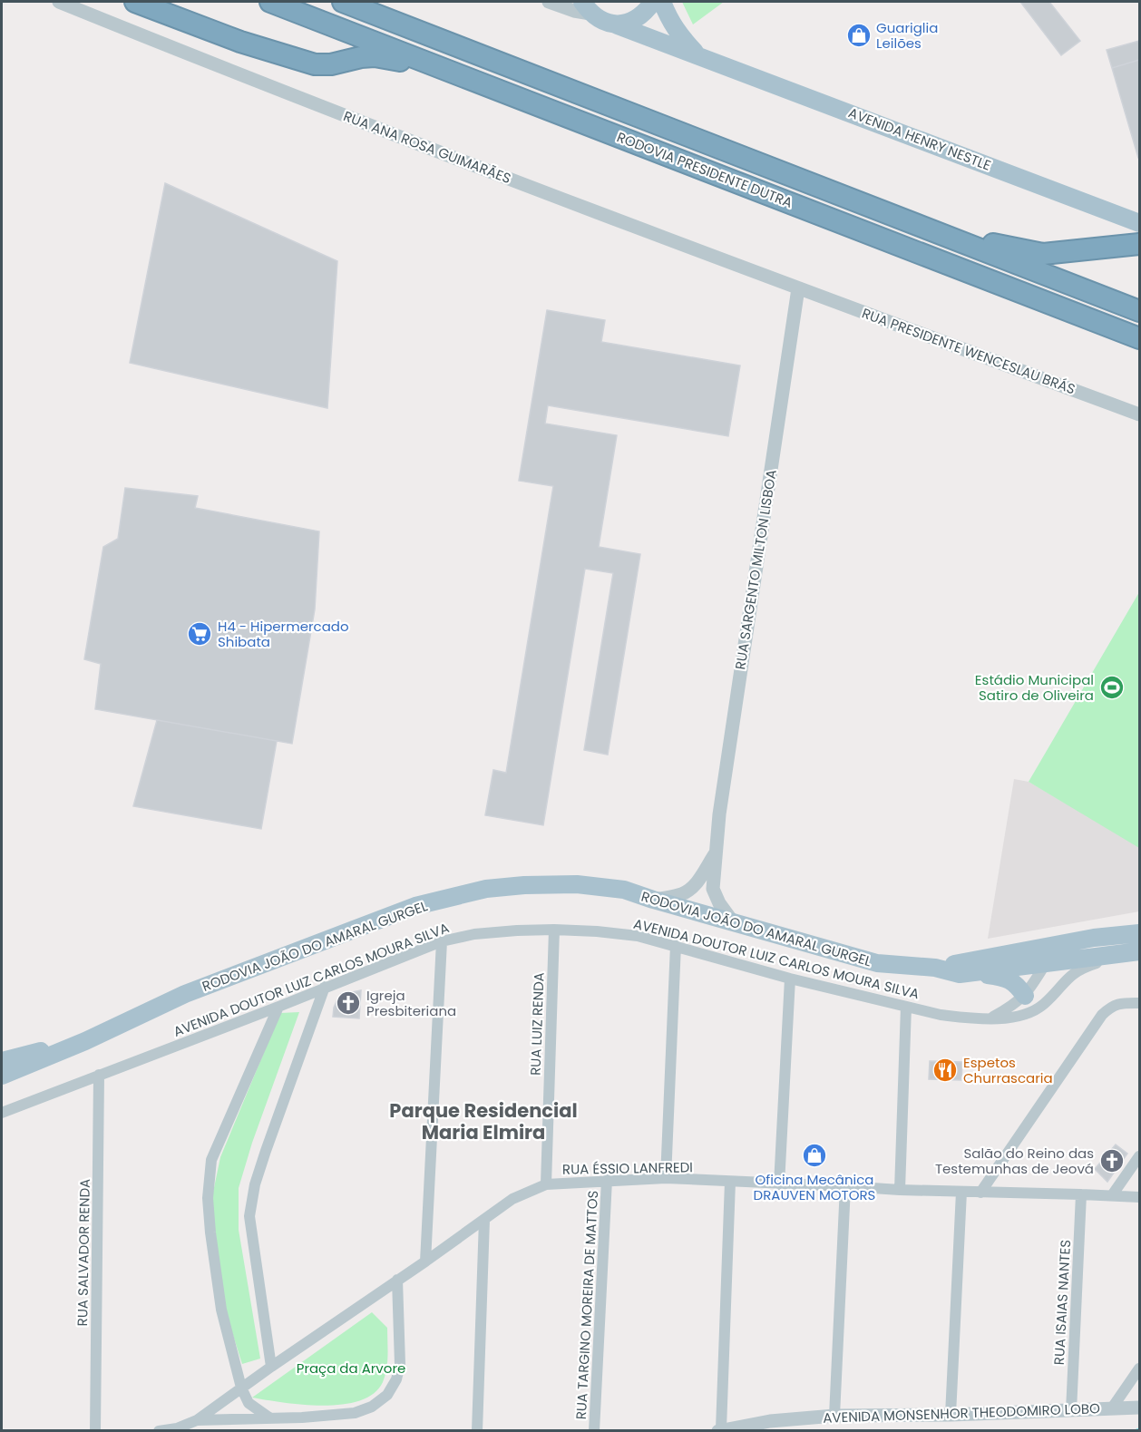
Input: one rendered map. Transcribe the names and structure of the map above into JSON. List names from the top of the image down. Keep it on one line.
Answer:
{"streets":{"highway":["RODOVIA PRESIDENTE DUTRA"],"main road":["AVENIDA HENRY NESTLE","RODOVIA JOÃO DO AMARAL GURGEL"],"street":["RUA ANA ROSA GUIMARÃES","RUA PRESIDENTE WENCESLAU BRÁS","RUA SARGENTO MILTON LISBOA","AVENIDA DOUTOR LUIZ CARLOS MOURA SILVA","RUA LUIZ RENDA","RUA ÉSSIO LANFREDI","RUA SALVADOR RENDA","RUA ISAIAS NANTES","RUA TARGINO MOREIRA DE MATTOS","AVENIDA MONSENHOR THEODOMIRO LOBO"]},"crossings":[["RUA ANA ROSA GUIMARÃES","RUA PRESIDENTE WENCESLAU BRÁS"],["RUA ANA ROSA GUIMARÃES","RUA SARGENTO MILTON LISBOA"],["RUA PRESIDENTE WENCESLAU BRÁS","RUA SARGENTO MILTON LISBOA"],["RUA SARGENTO MILTON LISBOA","RODOVIA JOÃO DO AMARAL GURGEL"],["RODOVIA JOÃO DO AMARAL GURGEL","AVENIDA DOUTOR LUIZ CARLOS MOURA SILVA"],["AVENIDA DOUTOR LUIZ CARLOS MOURA SILVA","RUA LUIZ RENDA"],["AVENIDA DOUTOR LUIZ CARLOS MOURA SILVA","RUA SALVADOR RENDA"],["RUA LUIZ RENDA","RUA ÉSSIO LANFREDI"],["RUA ÉSSIO LANFREDI","RUA ISAIAS NANTES"],["RUA ÉSSIO LANFREDI","RUA TARGINO MOREIRA DE MATTOS"],["RUA ISAIAS NANTES","AVENIDA MONSENHOR THEODOMIRO LOBO"]],"districts":["Parque Residencial Maria Elmira"],"parks":["Praça da Arvore"],"places":{"shop":["Guariglia Leilões","Oficina Mecânica DRAUVEN MOTORS"],"supermarket":["H4 - Hipermercado Shibata"],"sports":["Estádio Municipal Satiro de Oliveira"],"church":["Igreja Presbiteriana","Salão do Reino das Testemunhas de Jeová"],"restaurant":["Espetos Churrascaria"]}}
